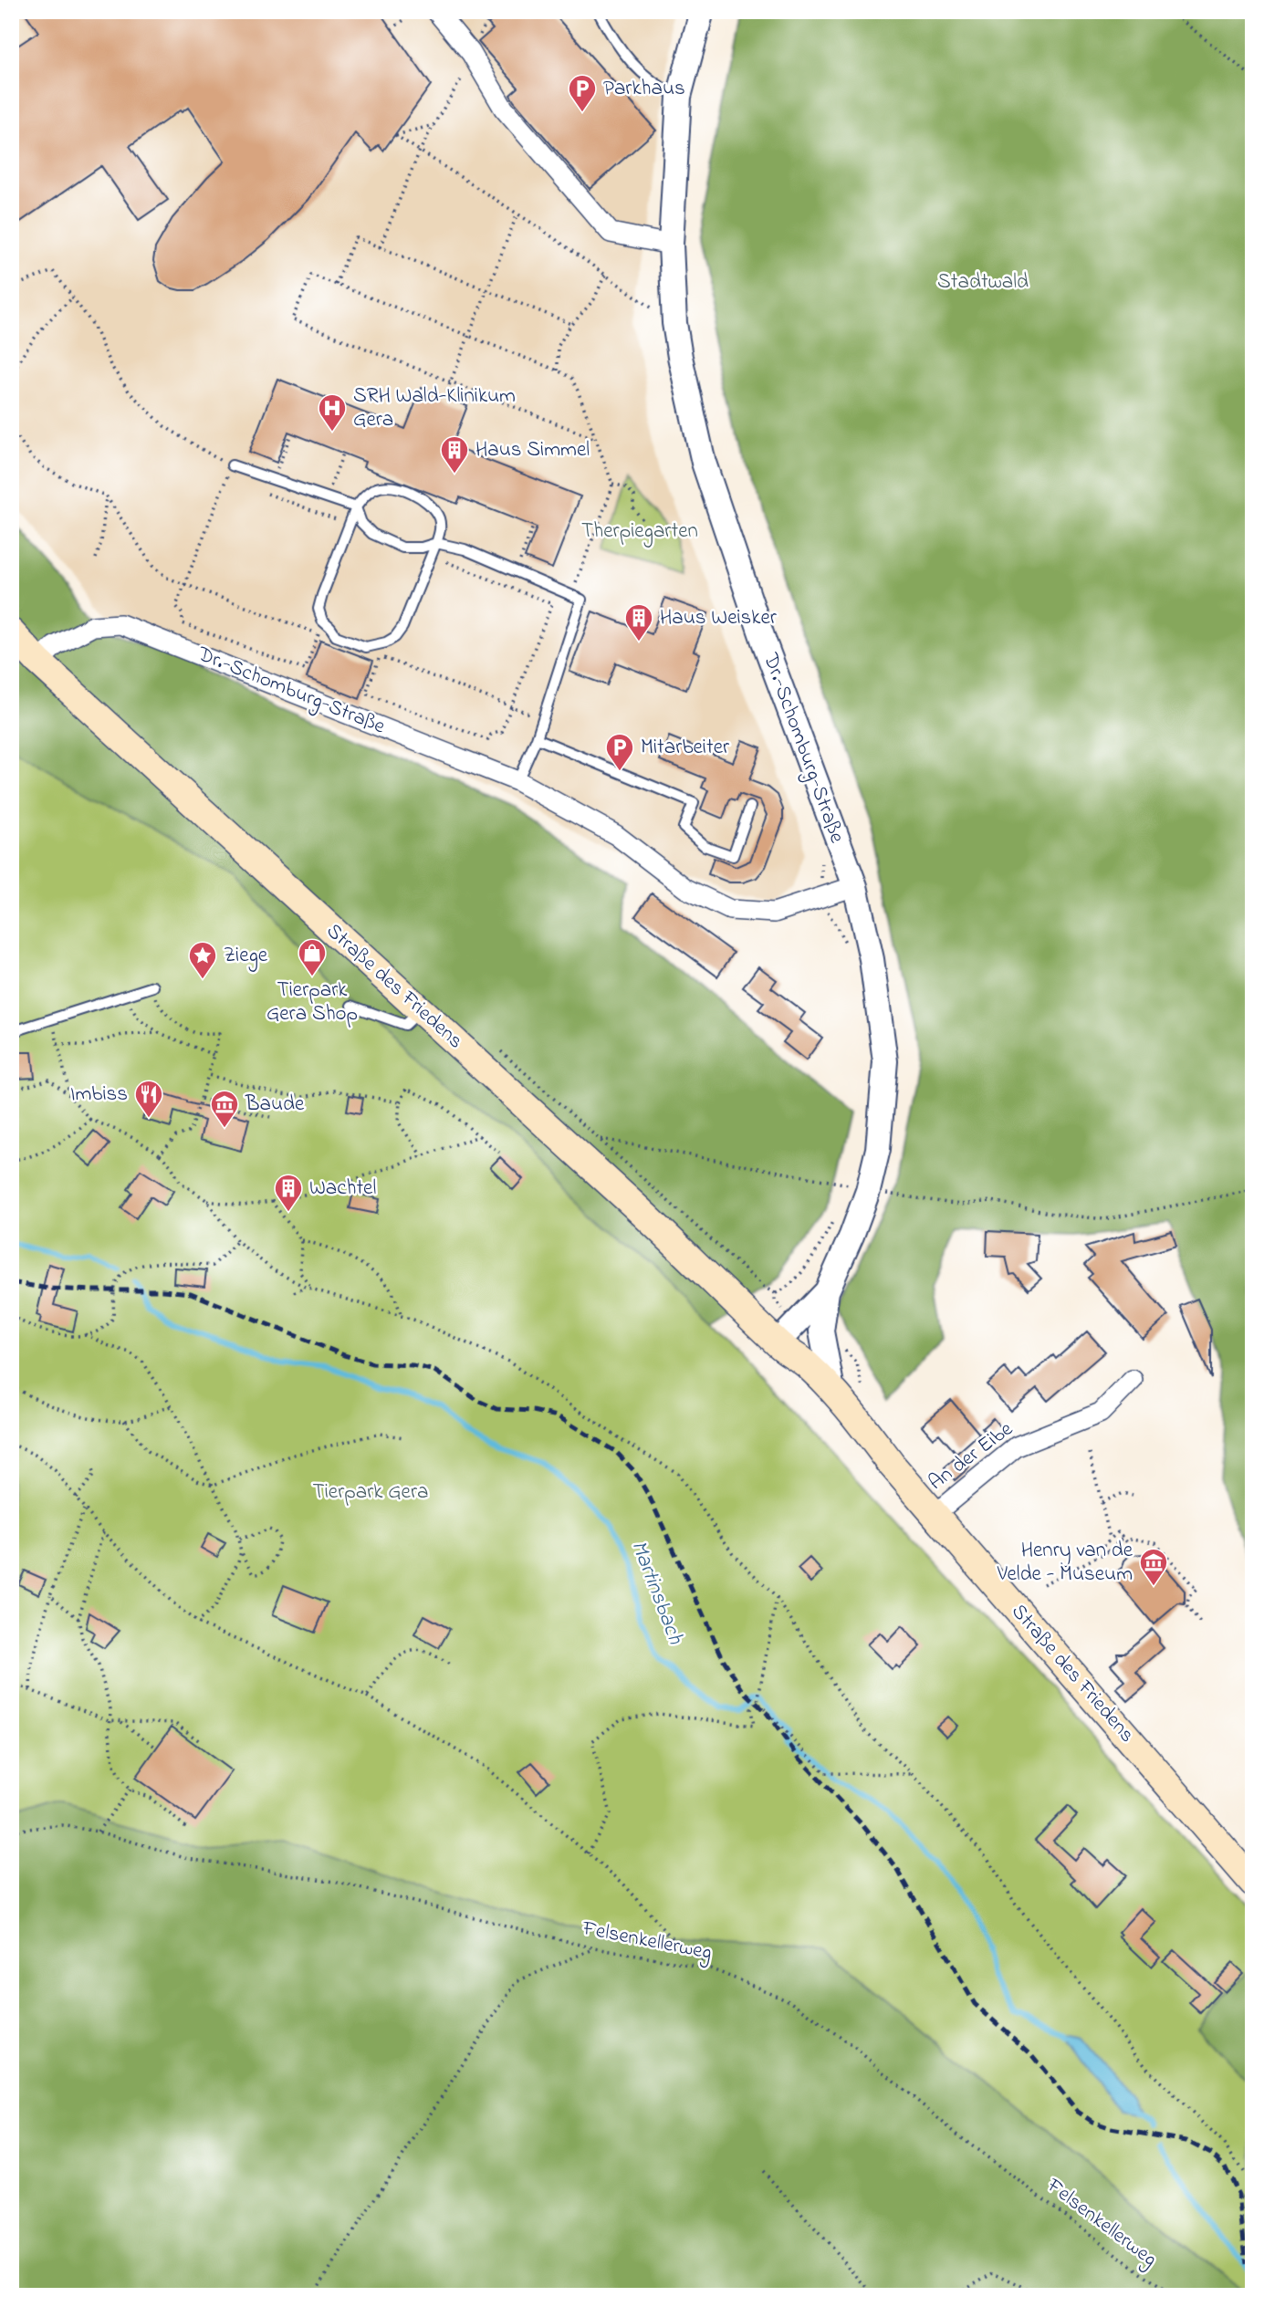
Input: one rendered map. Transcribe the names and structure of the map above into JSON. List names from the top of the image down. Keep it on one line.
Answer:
{"streets":{"main road":["Straße des Friedens"],"street":["Dr.-Schomburg-Straße","An der Eibe"],"path":["Felsenkellerweg"]},"crossings":[["Dr.-Schomburg-Straße","Straße des Friedens"],["Straße des Friedens","An der Eibe"]],"water":["Martinsbach"],"parks":["Stadtwald","Therpiegarten","Tierpark Gera"],"places":{"parking":["Parkhaus","Mitarbeiter"],"hospital":["SRH Wald-Klinikum Gera"],"building":["Haus Simmel","Haus Weisker","Wachtel"],"shop":["Tierpark Gera Shop"],"place":["Ziege"],"restaurant":["Imbiss"],"museum":["Baude","Henry van de Velde - Museum"]}}
